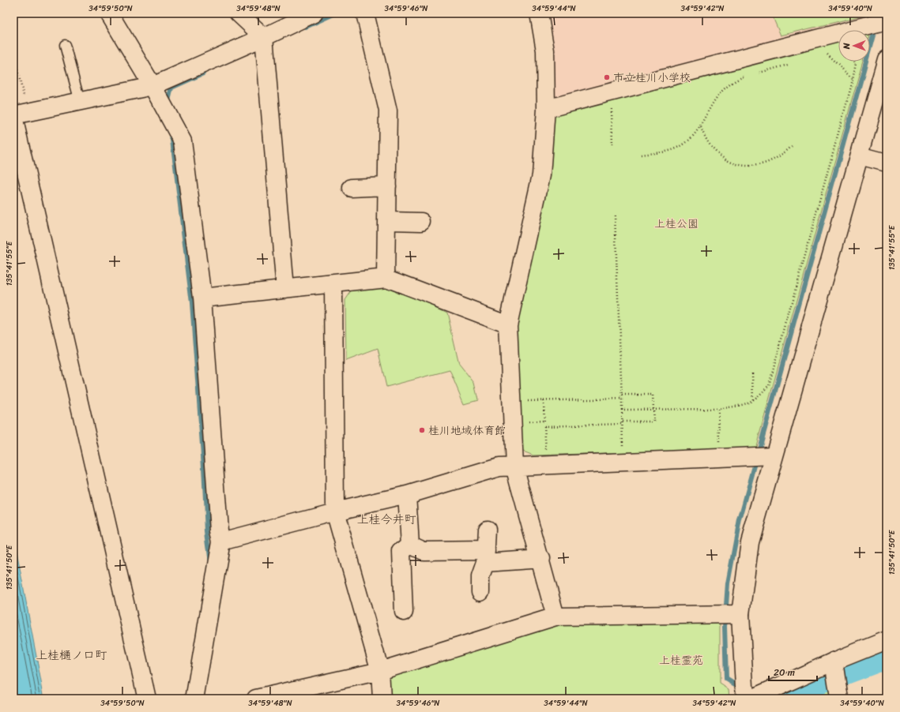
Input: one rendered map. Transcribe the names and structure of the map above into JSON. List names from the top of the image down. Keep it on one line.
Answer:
{"districts":["上桂今井町","上桂樋ノ口町"],"parks":["上桂公園","上桂霊苑"],"places":["市立桂川小学校","桂川地域体育館"],"scale_bar":"20 m","north":"left","coordinates":["34°59'50\"N","34°59'48\"N","34°59'46\"N","34°59'44\"N","34°59'42\"N","34°59'40\"N","135°41'55\"E","135°41'50\"E"]}
